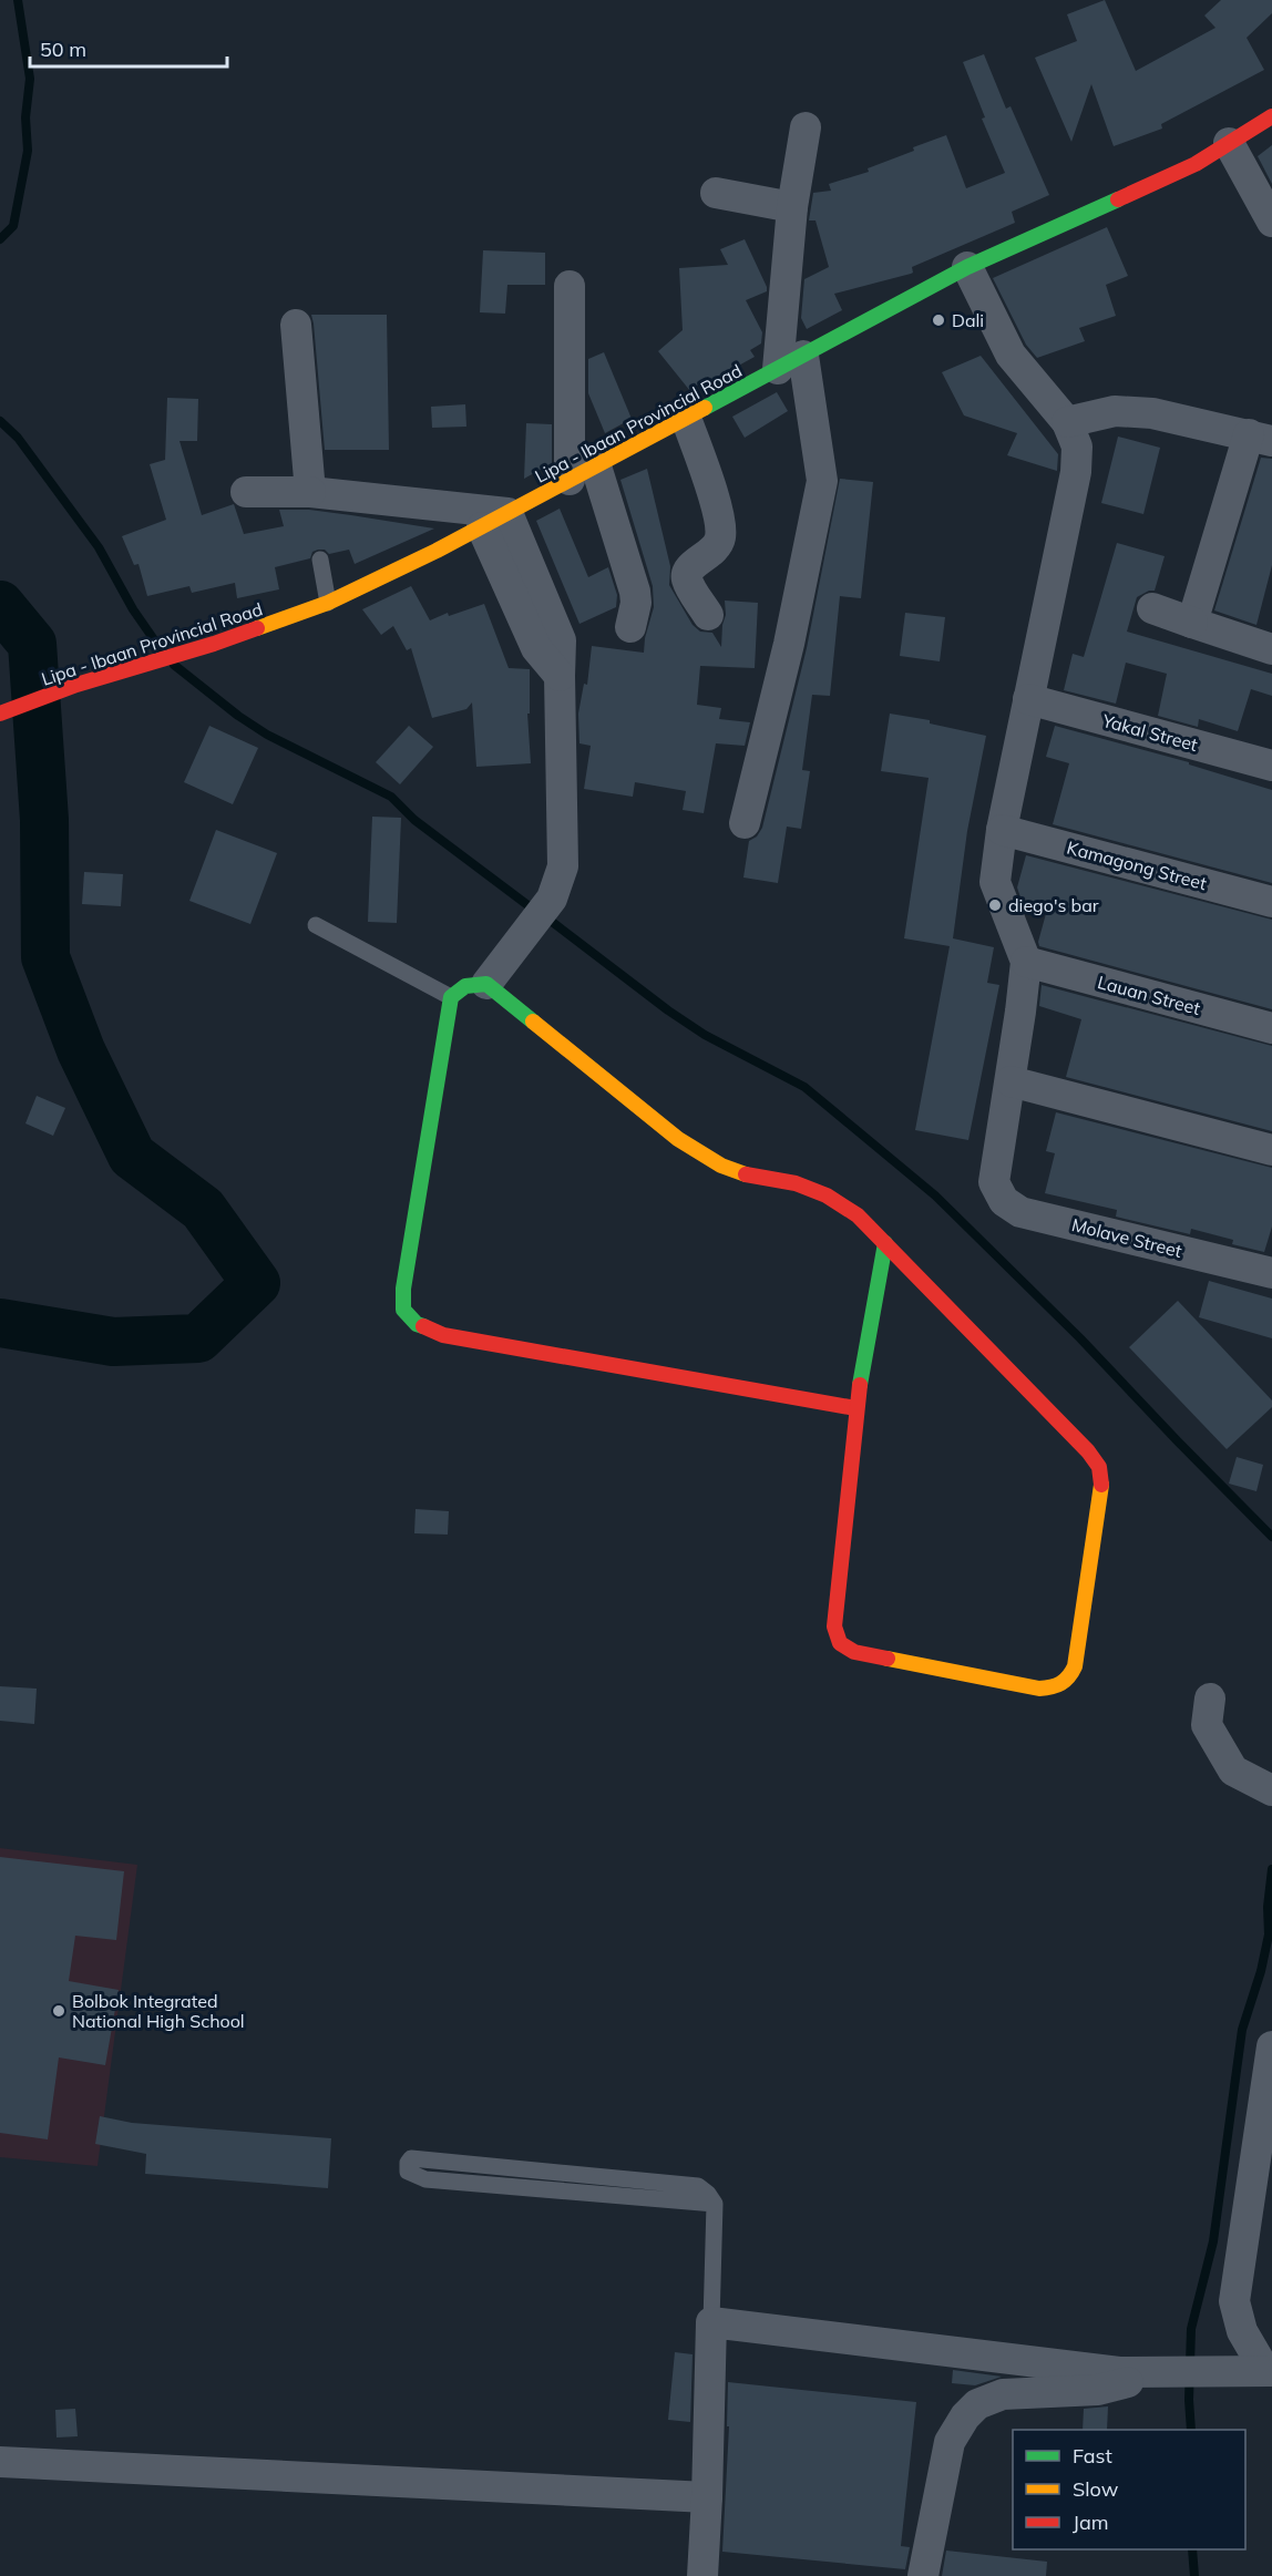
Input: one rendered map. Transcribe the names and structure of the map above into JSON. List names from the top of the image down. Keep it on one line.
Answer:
{"streets":{"street":["Lipa - Ibaan Provincial Road","Yakal Street","Kamagong Street","Lauan Street","Molave Street"]},"places":["Dali","diego's bar","Bolbok Integrated National High School"],"legend":["Fast","Slow","Jam"],"scale_bar":"50 m"}
